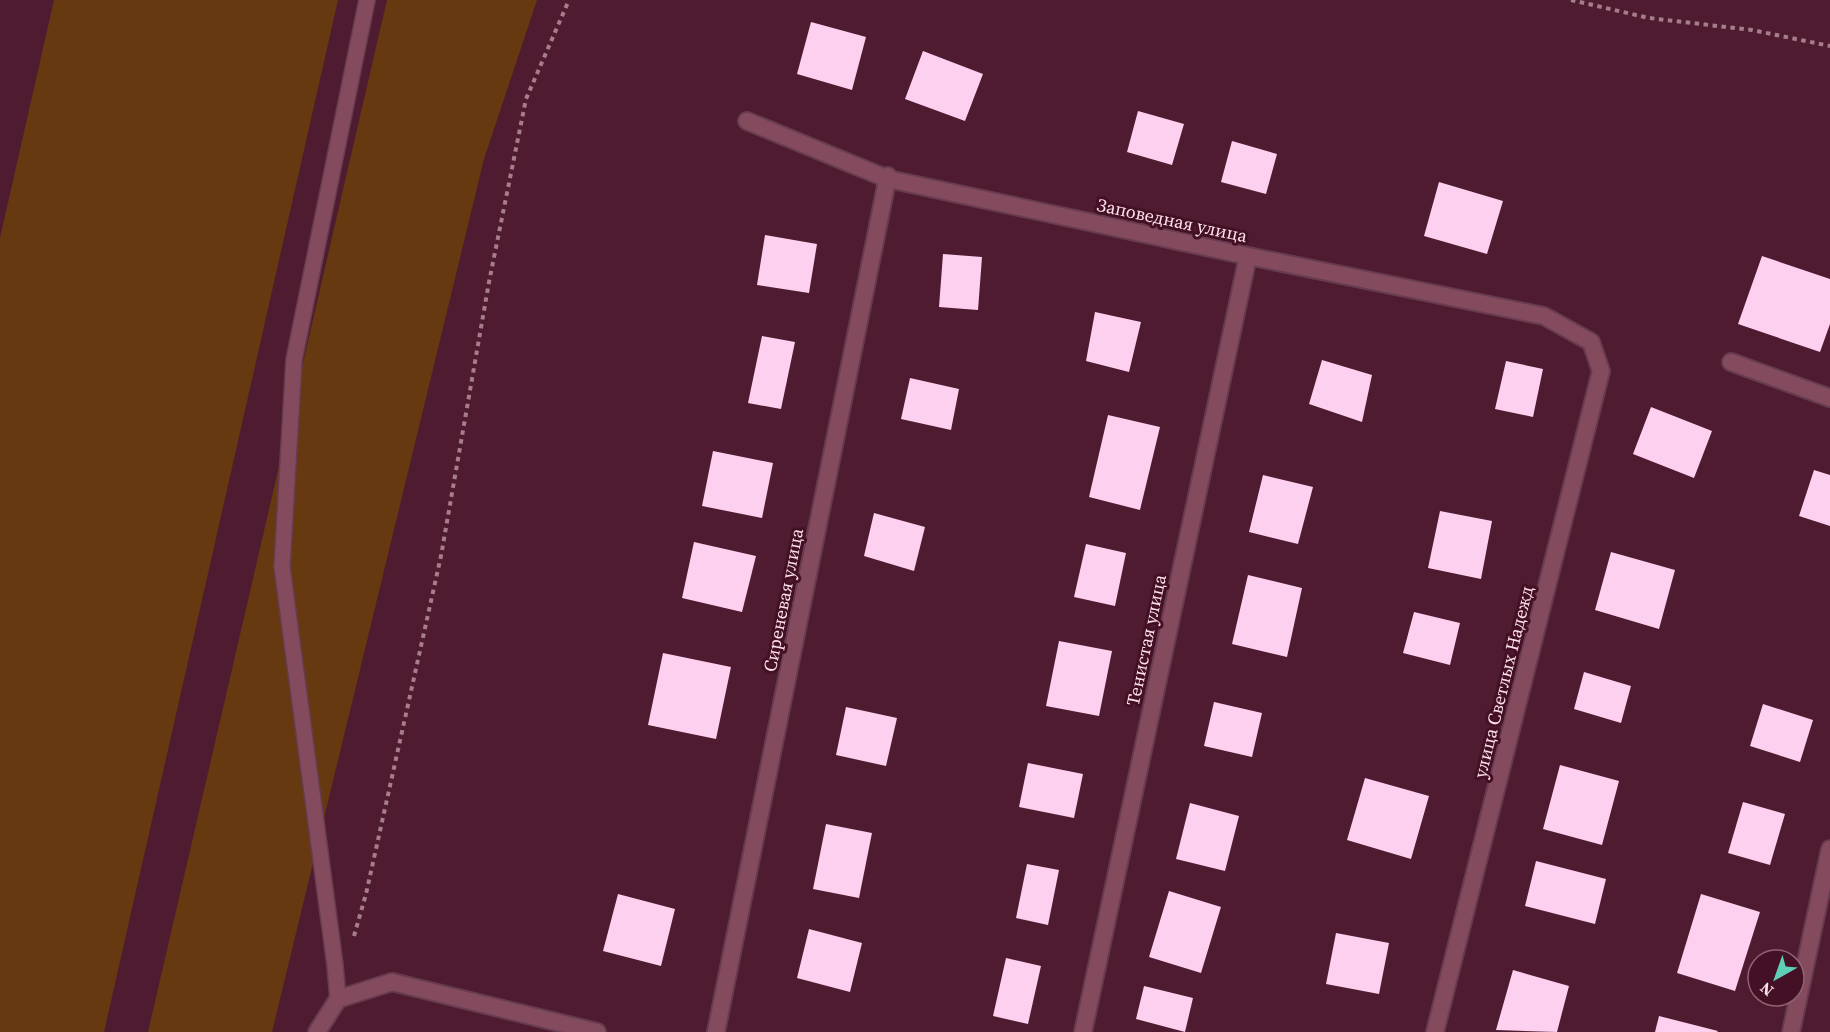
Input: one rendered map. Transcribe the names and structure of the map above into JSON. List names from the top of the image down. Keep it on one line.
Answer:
{"streets":{"street":["Заповедная улица","Сиреневая улица","Тенистая улица","улица Светлых Надежд"]},"crossings":[["Заповедная улица","Сиреневая улица"],["Заповедная улица","Тенистая улица"],["Заповедная улица","улица Светлых Надежд"]],"north":"bottom left"}
